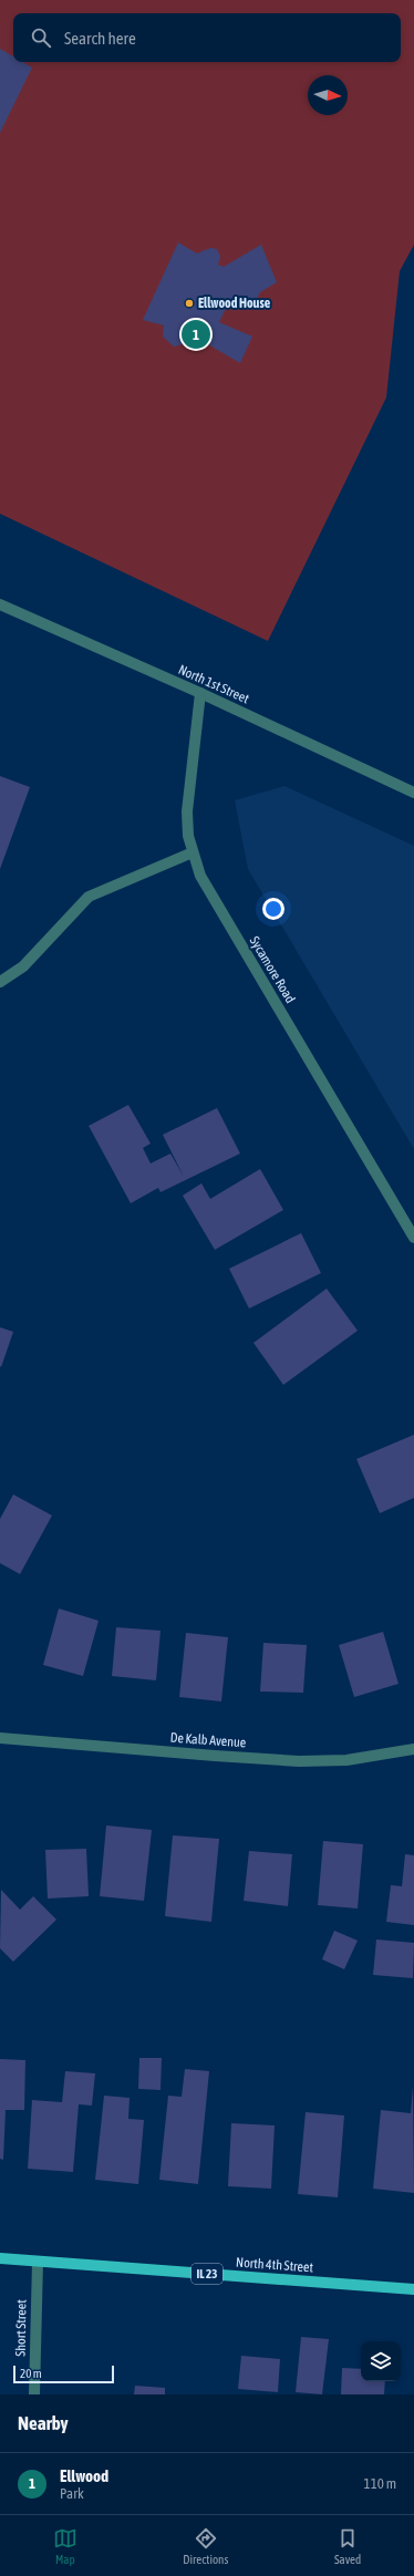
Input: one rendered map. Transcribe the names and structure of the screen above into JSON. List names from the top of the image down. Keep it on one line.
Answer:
{"streets":{"main road":["North 4th Street","IL 23"],"street":["North 1st Street","Sycamore Road","De Kalb Avenue","Short Street"]},"crossings":[["North 1st Street","Sycamore Road"],["North 4th Street","Short Street"]],"places":["Ellwood House"],"scale_bar":"20 m","north":"right","page":{"search":"Search here","pins":"1","scale":"20 m","heading":"Nearby","list":[{"mark":"1","name":"Ellwood","note":"Park","value":"110 m"}],"nav":["Map","Directions","Saved"]}}
